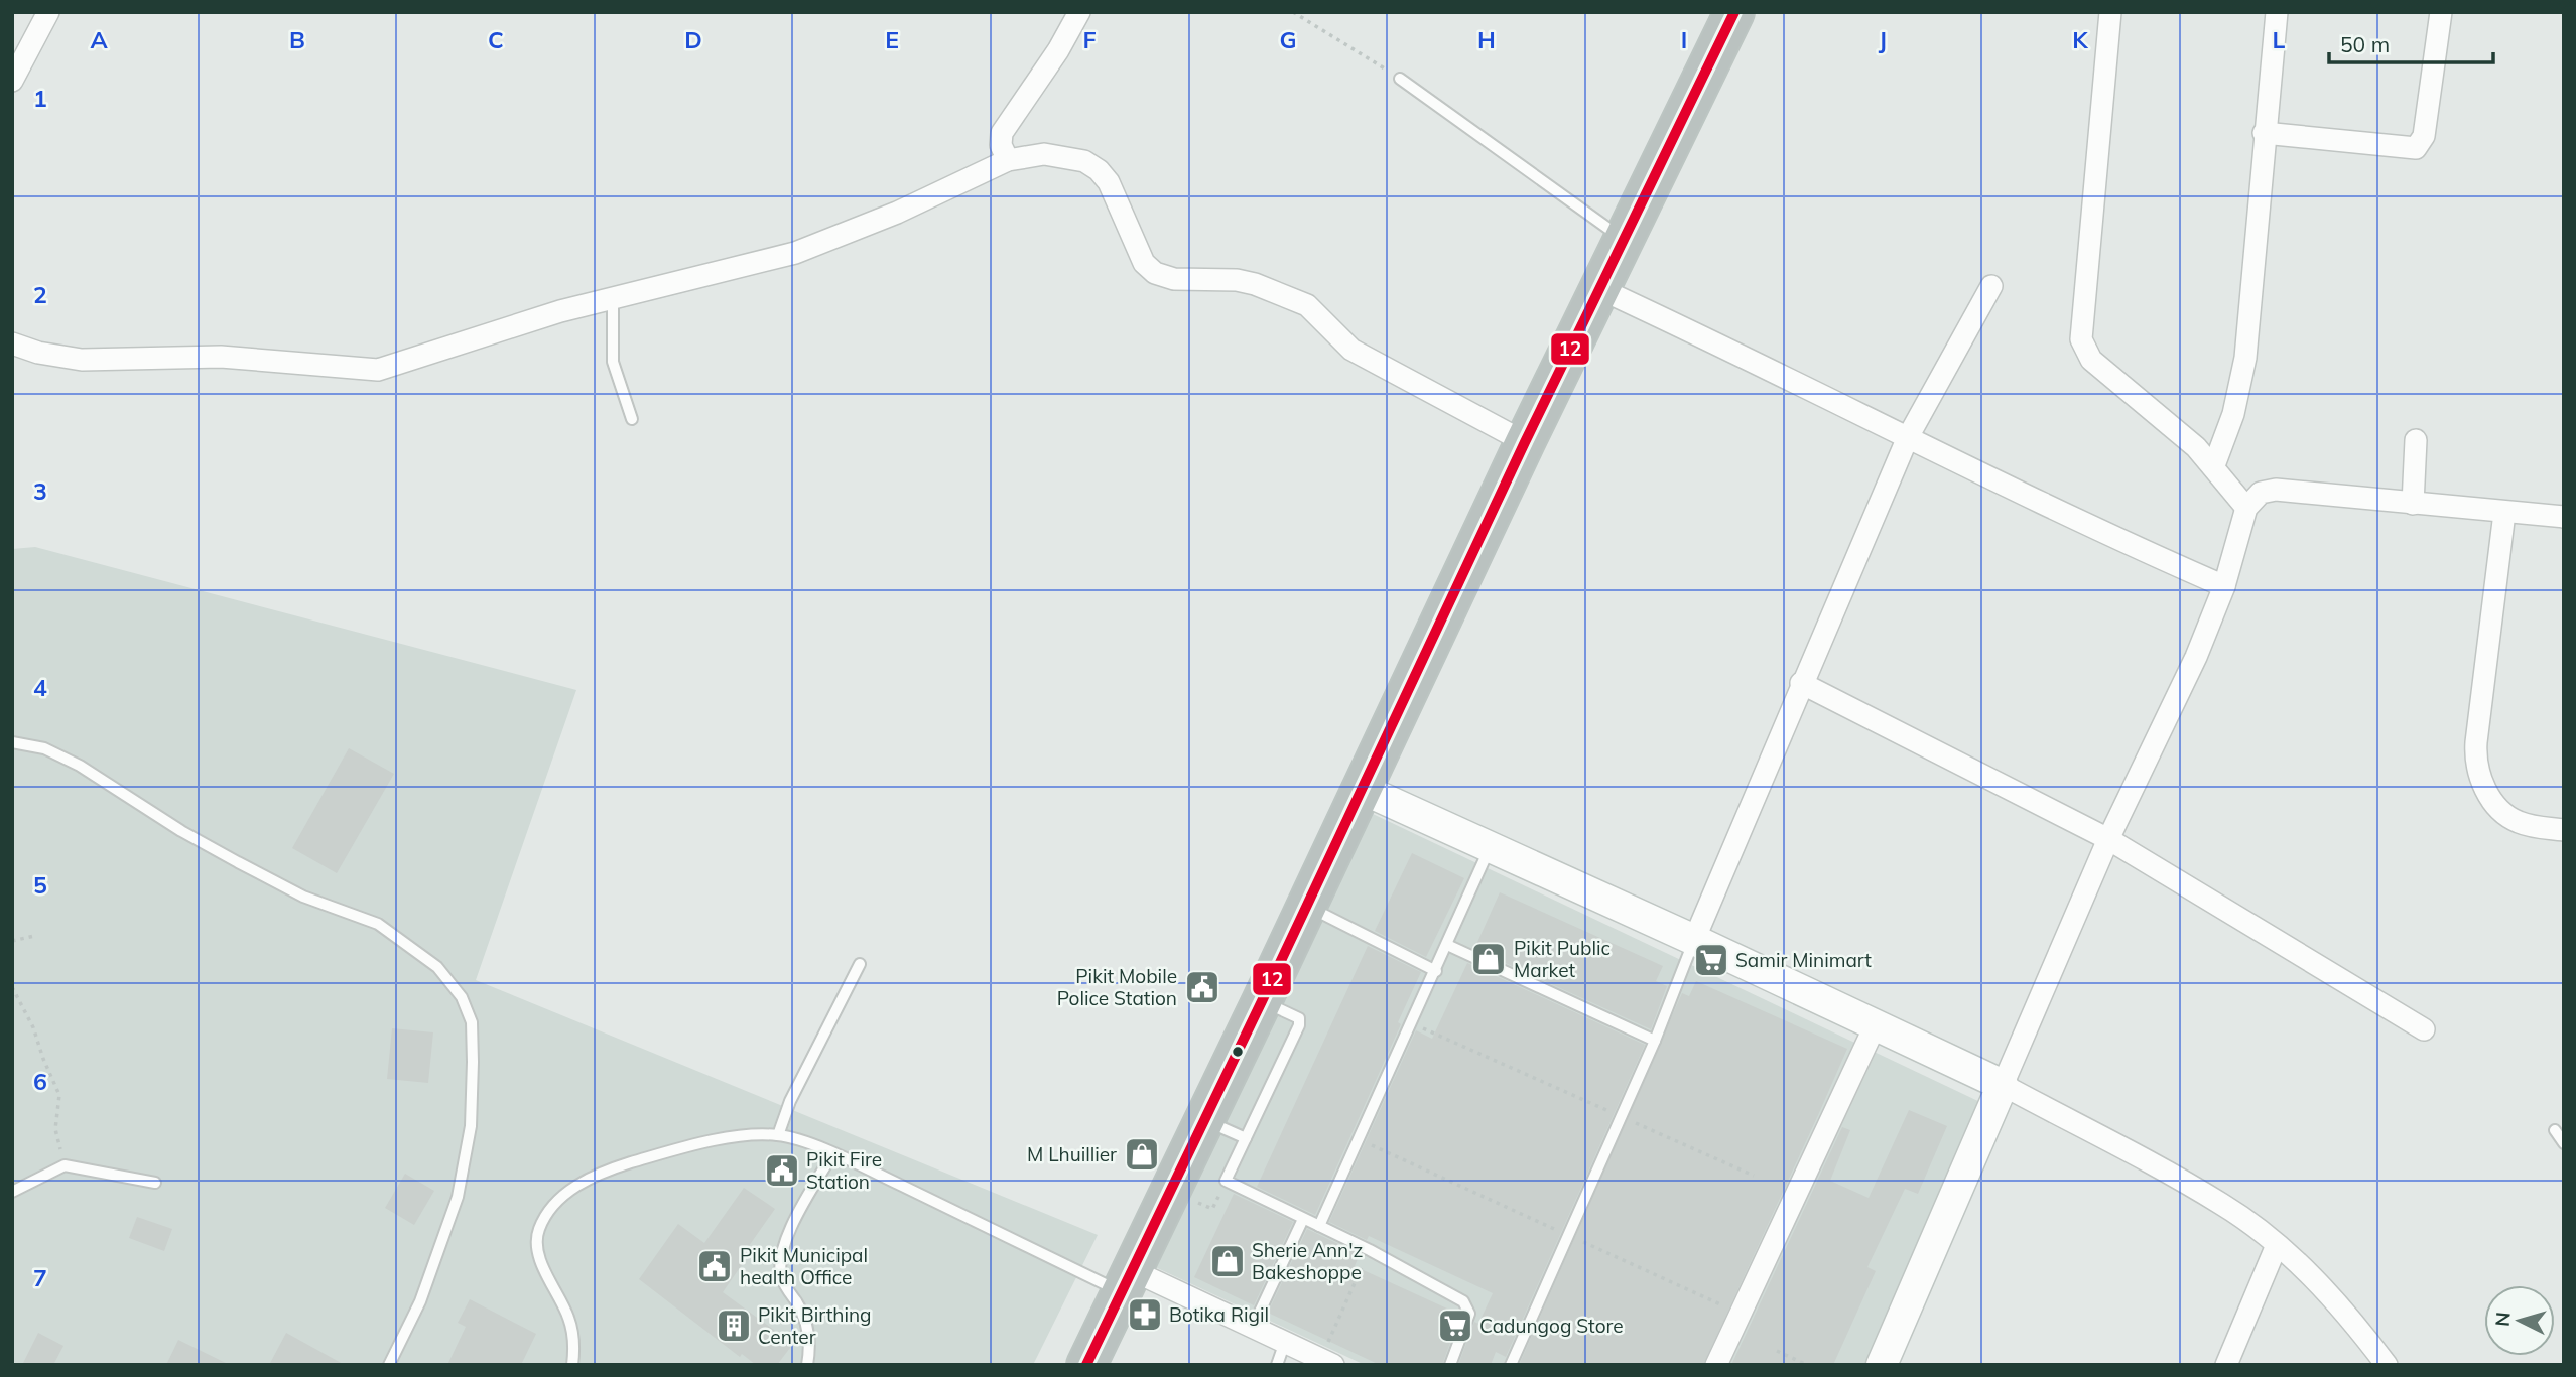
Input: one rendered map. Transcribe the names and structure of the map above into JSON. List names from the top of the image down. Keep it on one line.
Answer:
{"places":{"shop":["Pikit Public Market","M Lhuillier","Sherie Ann'z Bakeshoppe"],"supermarket":["Samir Minimart","Cadungog Store"],"public building":["Pikit Mobile Police Station","Pikit Fire Station","Pikit Municipal health Office"],"pharmacy":["Botika Rigil"],"building":["Pikit Birthing Center"]},"lines":["transit line 12"],"scale_bar":"50 m","north":"left","grid":{"columns":["A","B","C","D","E","F","G","H","I","J","K","L"],"rows":["1","2","3","4","5","6","7"]}}
